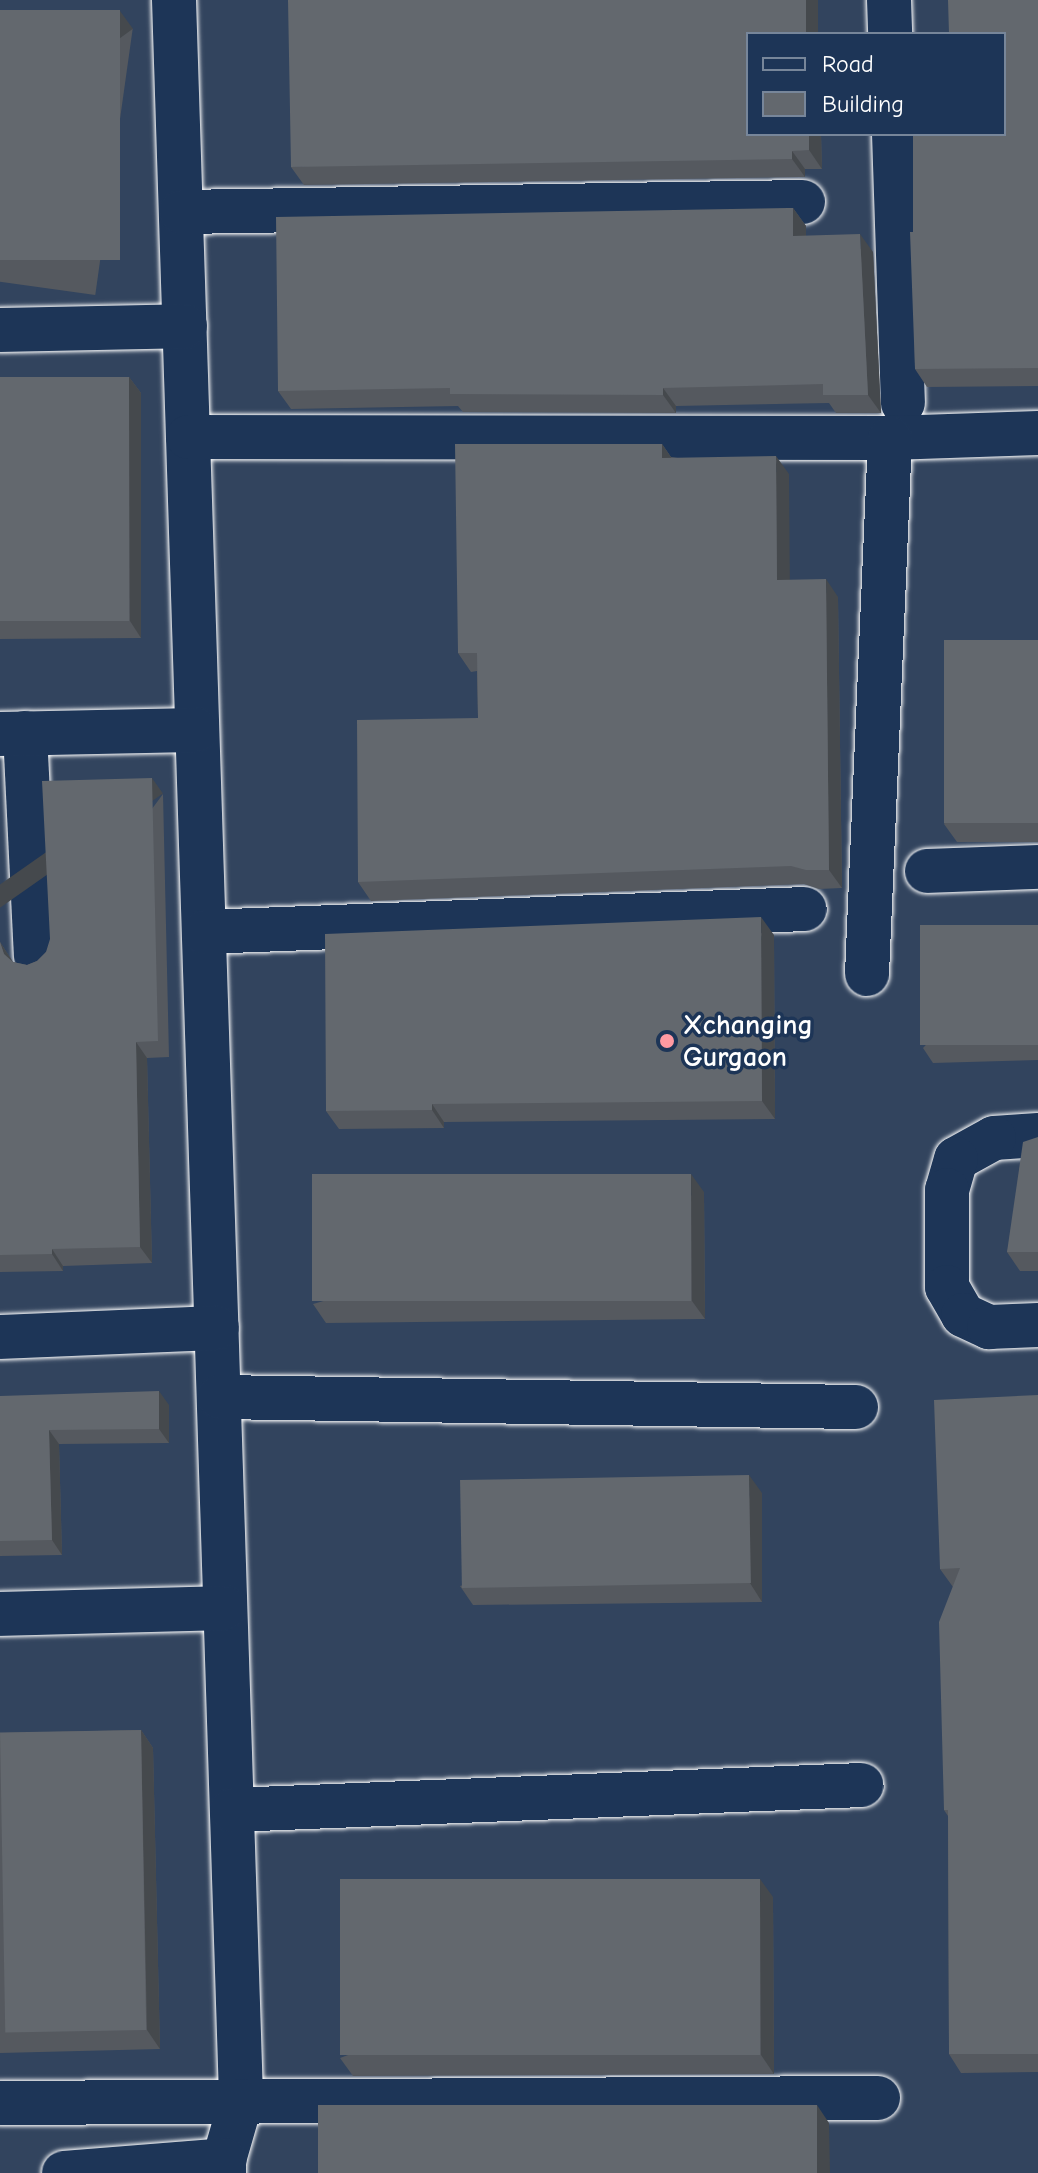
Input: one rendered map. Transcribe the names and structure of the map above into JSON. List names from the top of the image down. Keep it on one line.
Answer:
{"places":["Xchanging Gurgaon"],"legend":["Road","Building"]}
